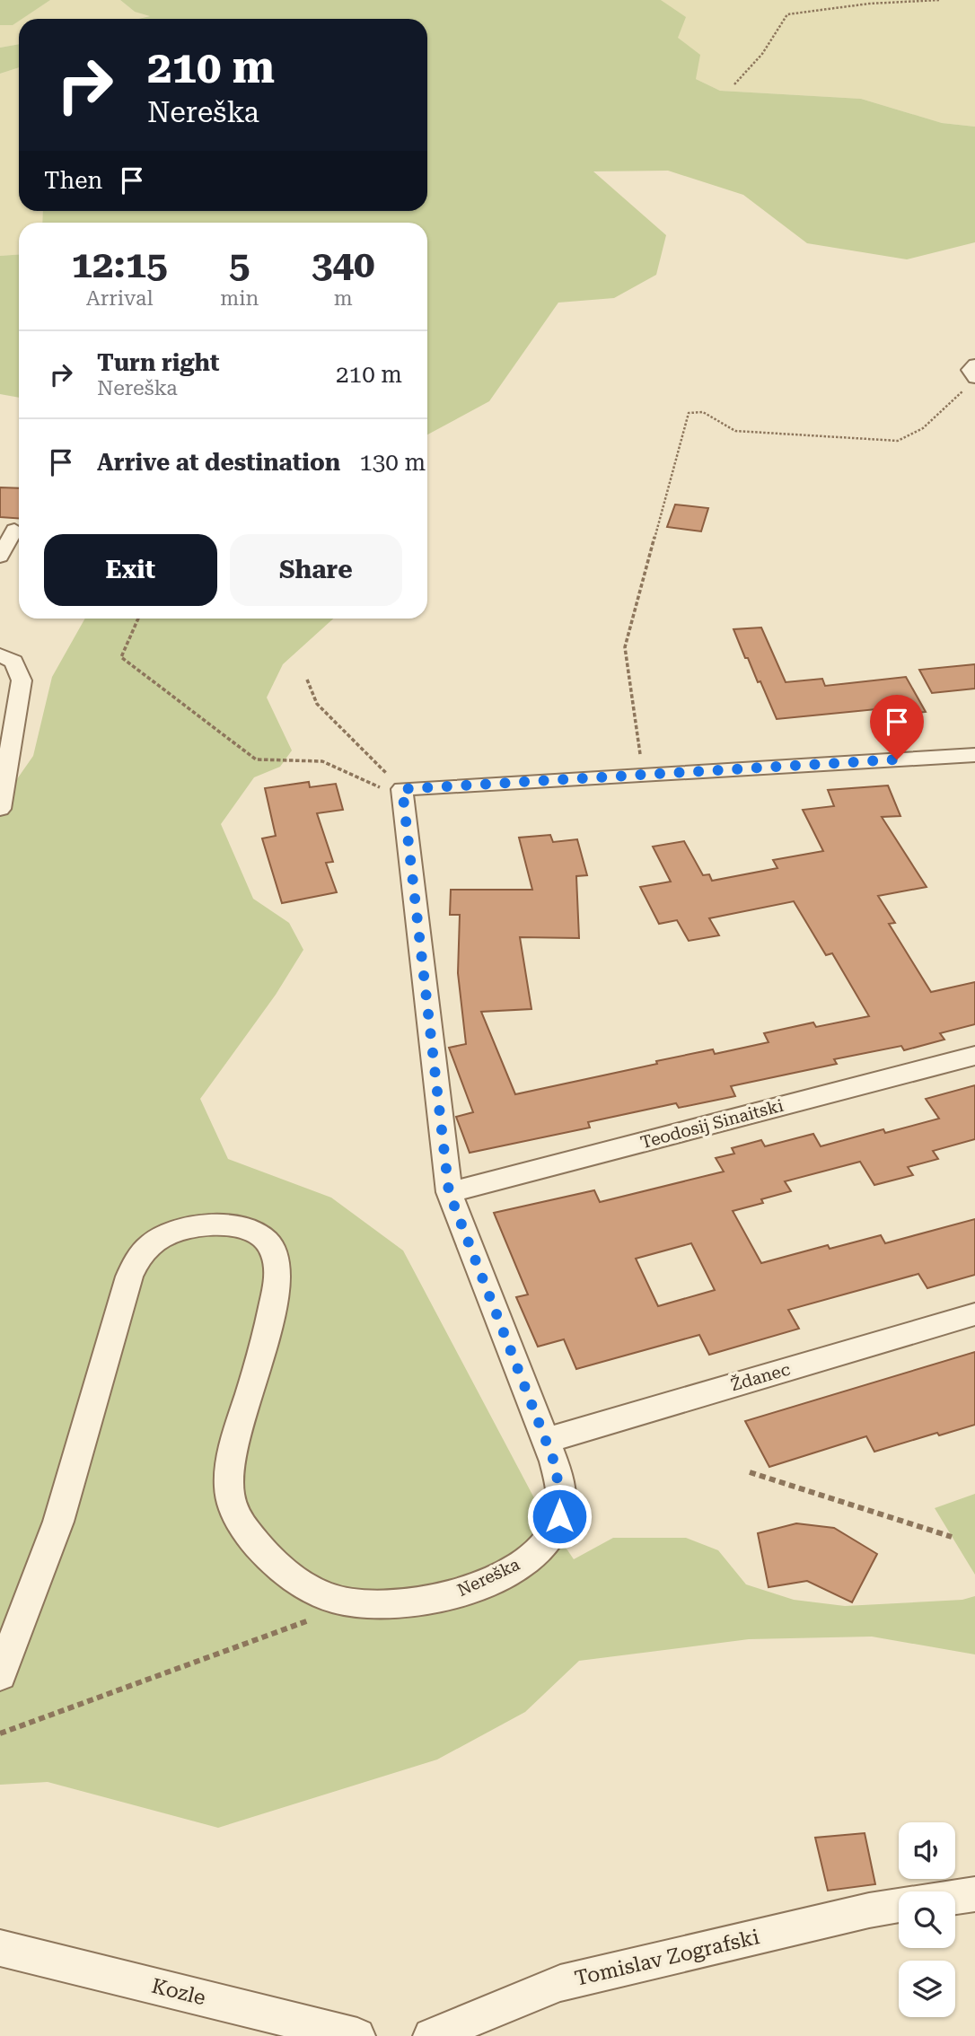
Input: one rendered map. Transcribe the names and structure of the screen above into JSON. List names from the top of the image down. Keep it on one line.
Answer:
{"streets":{"street":["Teodosij Sinaitski","Ždanec","Nereška","Tomislav Zografski","Kozle"]},"crossings":[["Teodosij Sinaitski","Nereška"],["Ždanec","Nereška"]],"page":{"turn":["210 m","Nereška"],"then":"Then","eta":["12:15","Arrival","5","min","340","m"],"list":[{"name":"Turn right","note":"Nereška","value":"210 m"},{"name":"Arrive at destination","value":"130 m"}],"buttons":["Exit","Share"]}}
